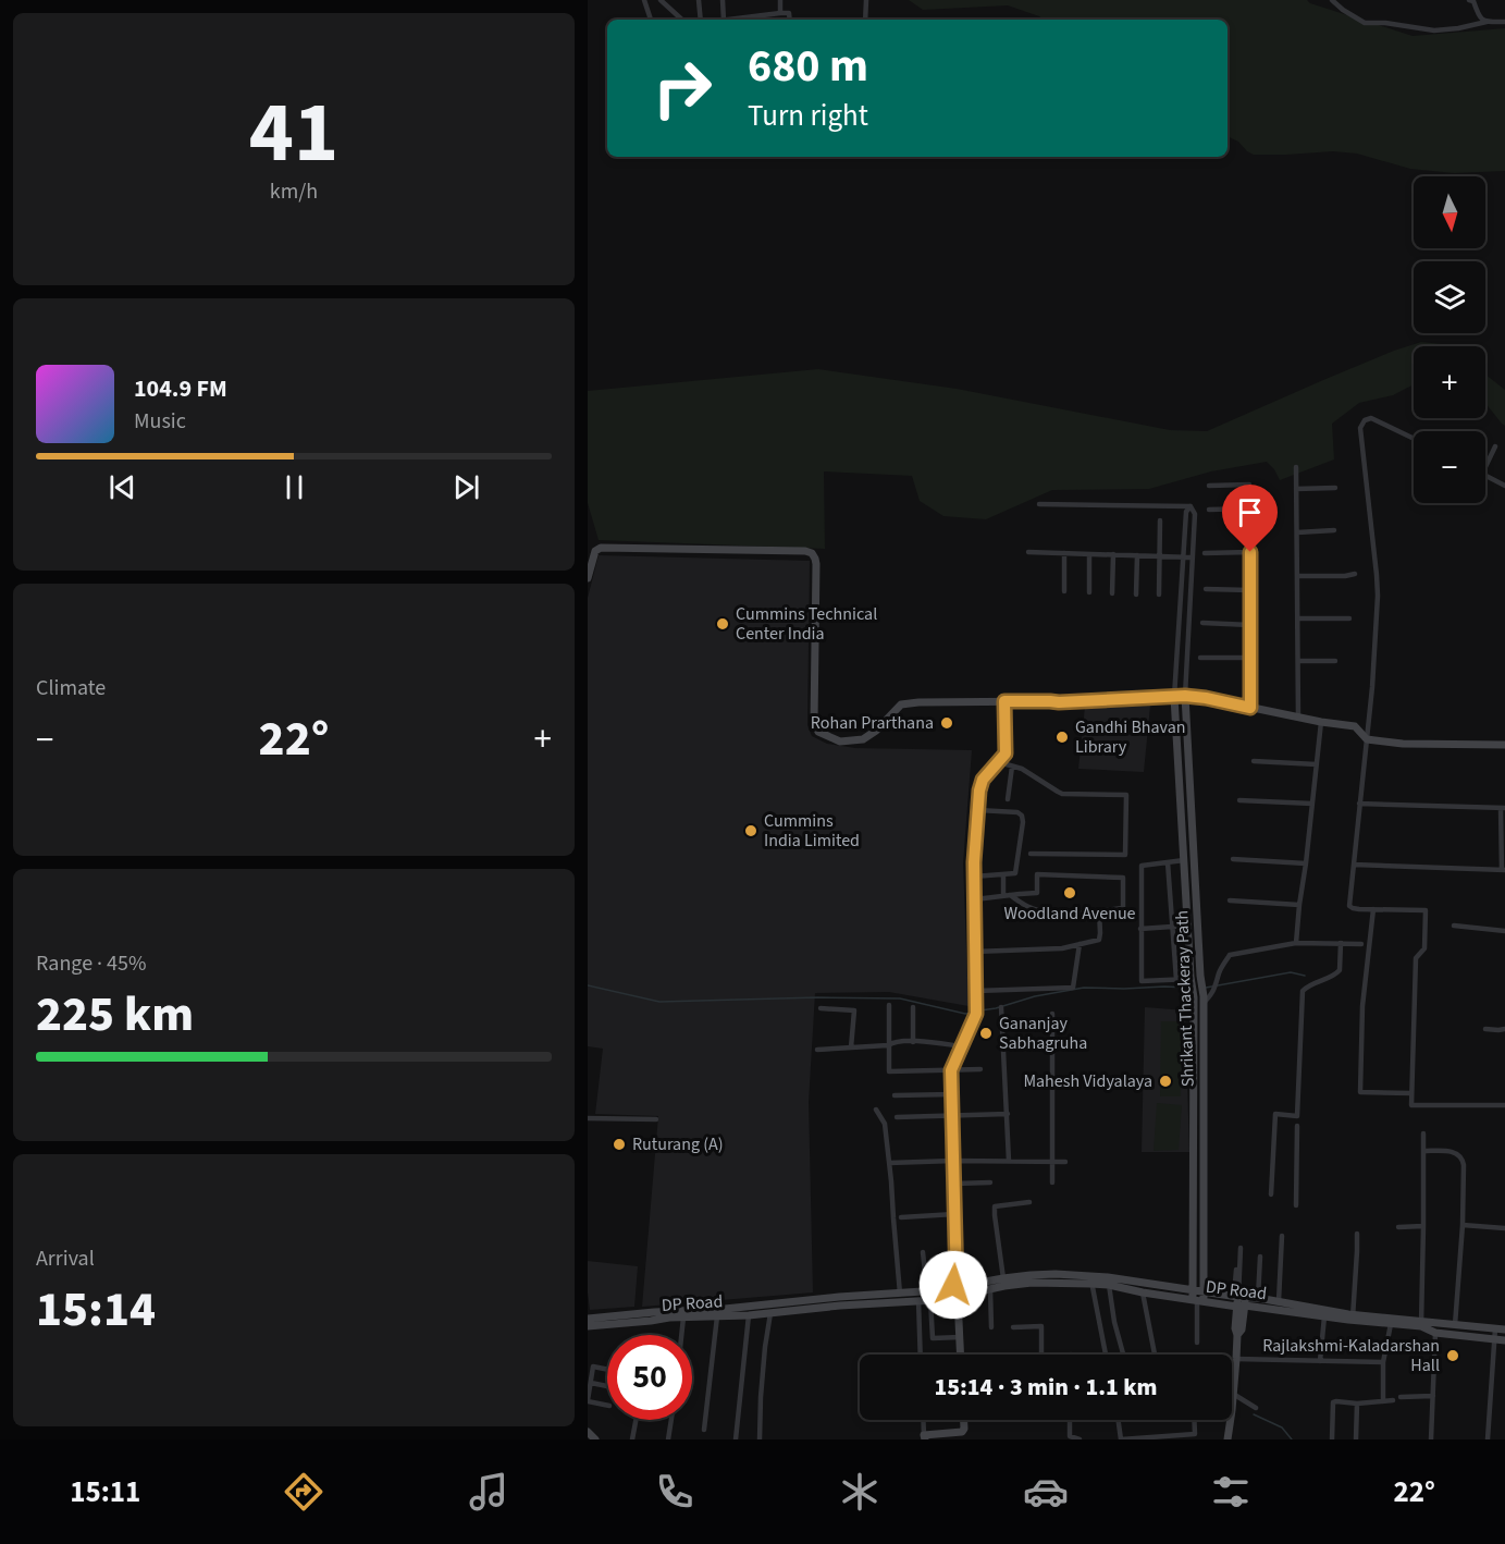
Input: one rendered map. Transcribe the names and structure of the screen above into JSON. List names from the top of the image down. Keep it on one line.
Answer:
{"streets":{"street":["Shrikant Thackeray Path","DP Road"]},"crossings":[["Shrikant Thackeray Path","DP Road"]],"places":["Cummins Technical Center India","Rohan Prarthana","Gandhi Bhavan Library","Cummins India Limited","Woodland Avenue","Gananjay Sabhagruha","Mahesh Vidyalaya","Ruturang (A)","Rajlakshmi-Kaladarshan Hall"],"north":"bottom","page":{"tile":[["41","km/h"],"Climate",["Range · 45%","225 km"],["Arrival","15:14"]],"turn":["680 m","Turn right"],"map_buttons":["+","−"],"song":["104.9 FM","Music"],"heat":["−","22°","+"],"limit":"50","trip":"15:14 · 3 min · 1.1 km","tabs":["15:11","22°"]}}
